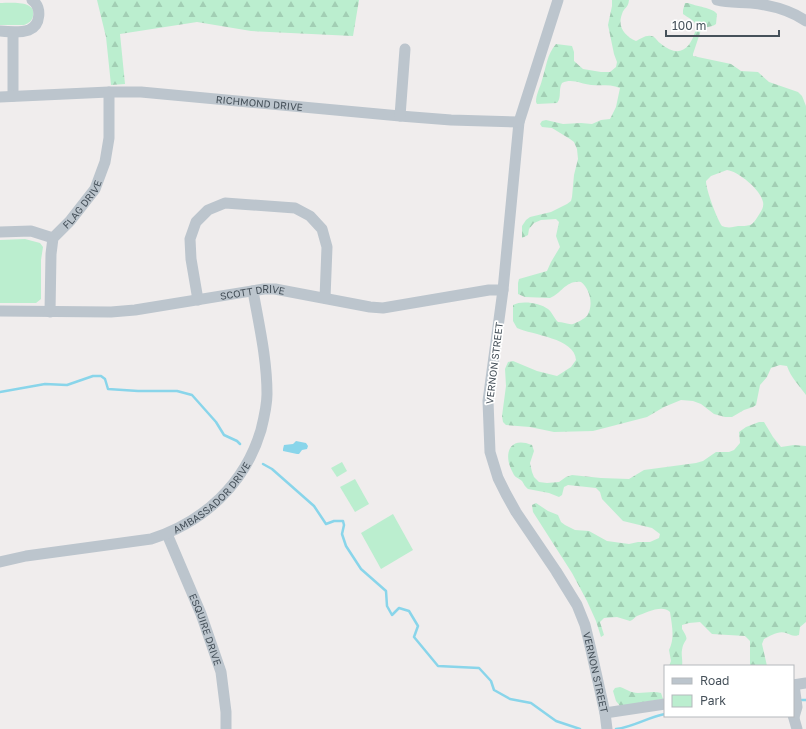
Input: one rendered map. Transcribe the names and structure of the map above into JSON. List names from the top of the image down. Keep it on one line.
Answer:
{"streets":{"street":["RICHMOND DRIVE","FLAG DRIVE","SCOTT DRIVE","VERNON STREET","AMBASSADOR DRIVE","ESQUIRE DRIVE"]},"crossings":[["RICHMOND DRIVE","FLAG DRIVE"],["RICHMOND DRIVE","VERNON STREET"],["SCOTT DRIVE","VERNON STREET"],["SCOTT DRIVE","AMBASSADOR DRIVE"],["AMBASSADOR DRIVE","ESQUIRE DRIVE"]],"legend":["Road","Park"],"scale_bar":"100 m"}
